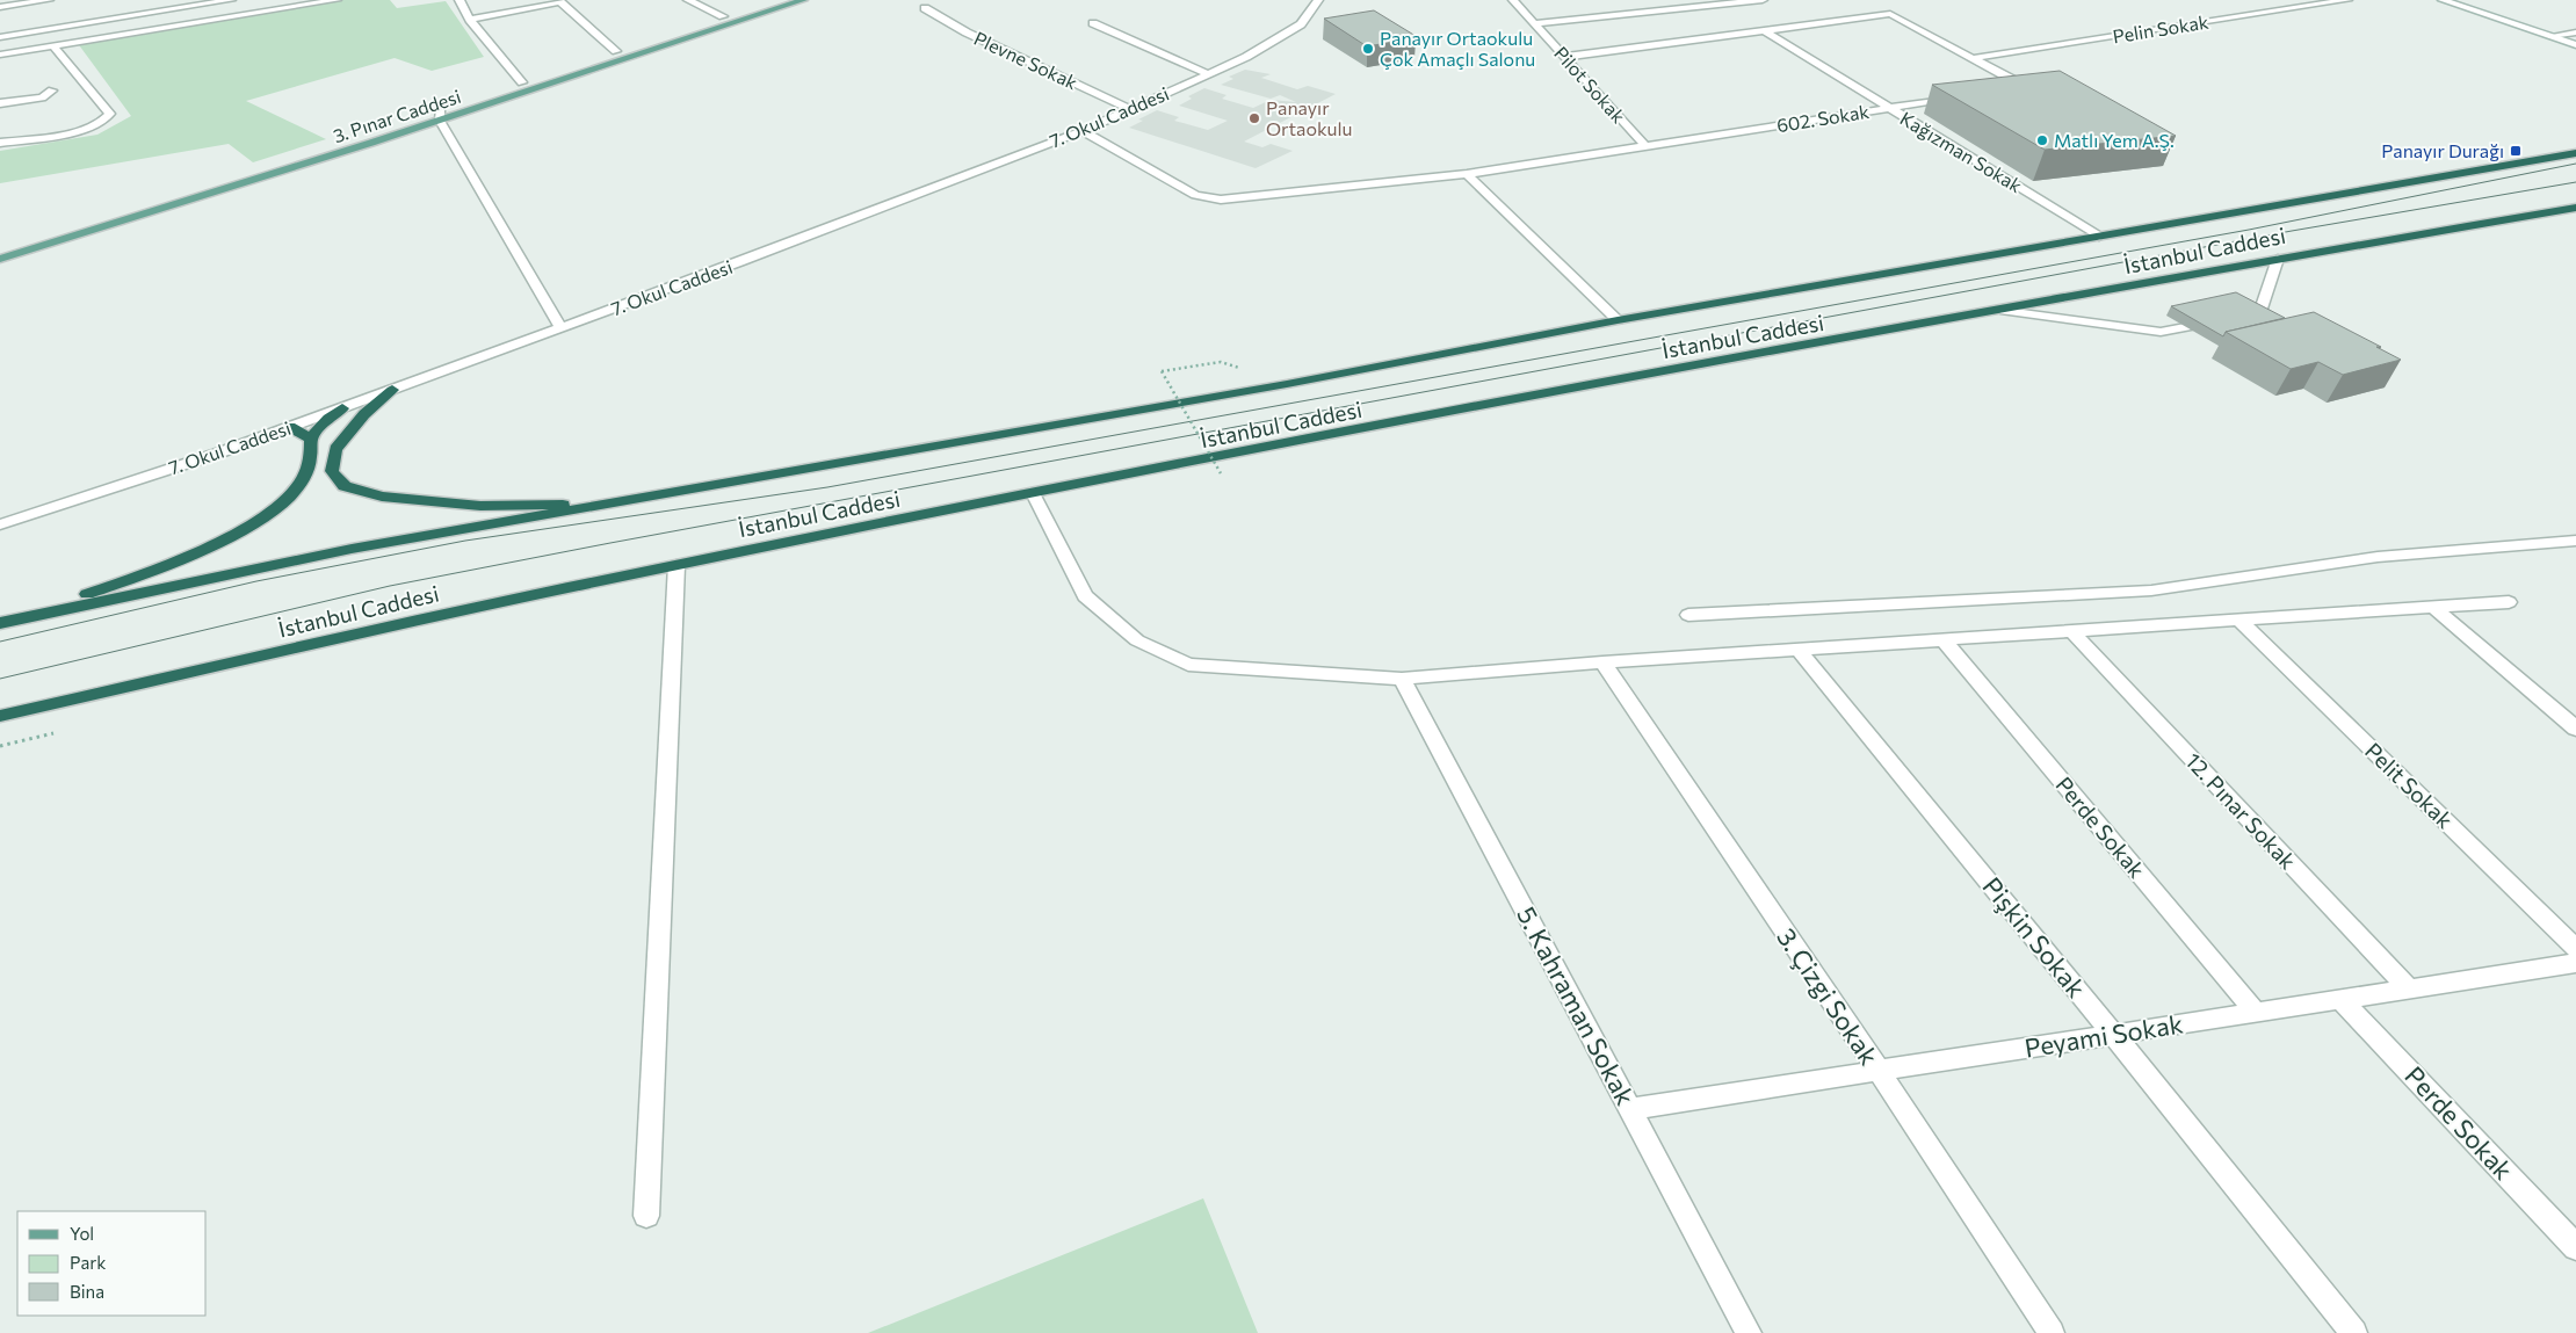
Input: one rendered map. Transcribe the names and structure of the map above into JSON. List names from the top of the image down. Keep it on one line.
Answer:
{"streets":{"highway":["İstanbul Caddesi"],"main road":["3. Pınar Caddesi"],"street":["Pelin Sokak","Plevne Sokak","Pilot Sokak","7. Okul Caddesi","602. Sokak","Kağızman Sokak","Pelit Sokak","12. Pınar Sokak","Perde Sokak","Pişkin Sokak","3. Çizgi Sokak","5. Kahraman Sokak","Peyami Sokak"]},"crossings":[["Plevne Sokak","7. Okul Caddesi"],["Pilot Sokak","602. Sokak"],["7. Okul Caddesi","602. Sokak"],["602. Sokak","Kağızman Sokak"],["Kağızman Sokak","İstanbul Caddesi"],["12. Pınar Sokak","Peyami Sokak"],["Perde Sokak","Peyami Sokak"],["Pişkin Sokak","Peyami Sokak"],["3. Çizgi Sokak","Peyami Sokak"],["5. Kahraman Sokak","Peyami Sokak"]],"places":{"other":["Panayır Ortaokulu Çok Amaçlı Salonu","Panayır Ortaokulu","Matlı Yem A.Ş."],"transit":["Panayır Durağı"]},"legend":["Yol","Park","Bina"]}
